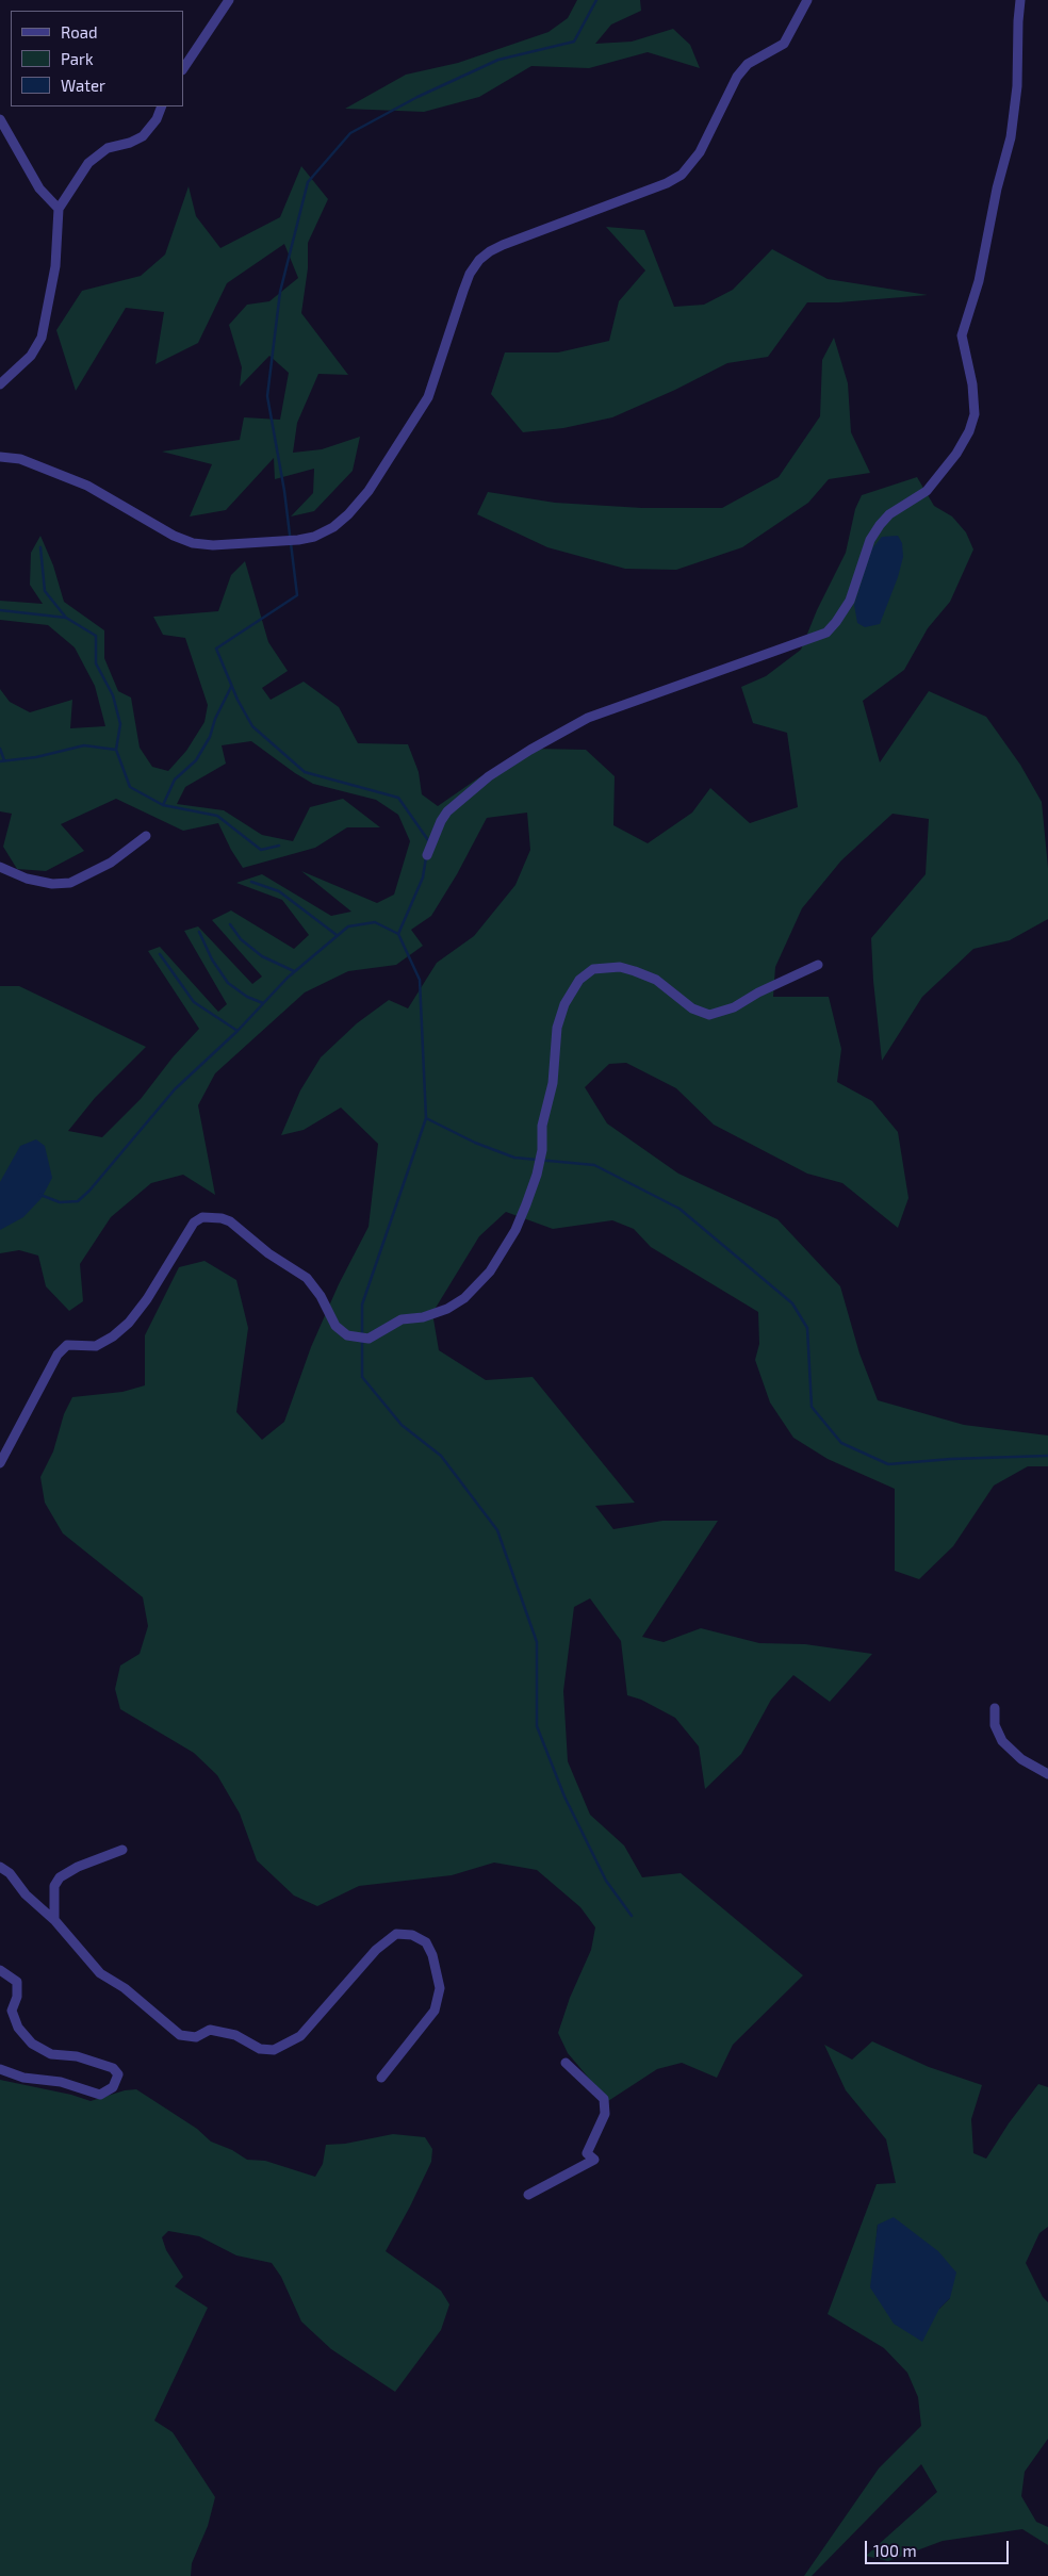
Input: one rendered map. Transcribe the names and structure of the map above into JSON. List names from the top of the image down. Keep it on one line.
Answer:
{"legend":["Road","Park","Water"],"scale_bar":"100 m"}
